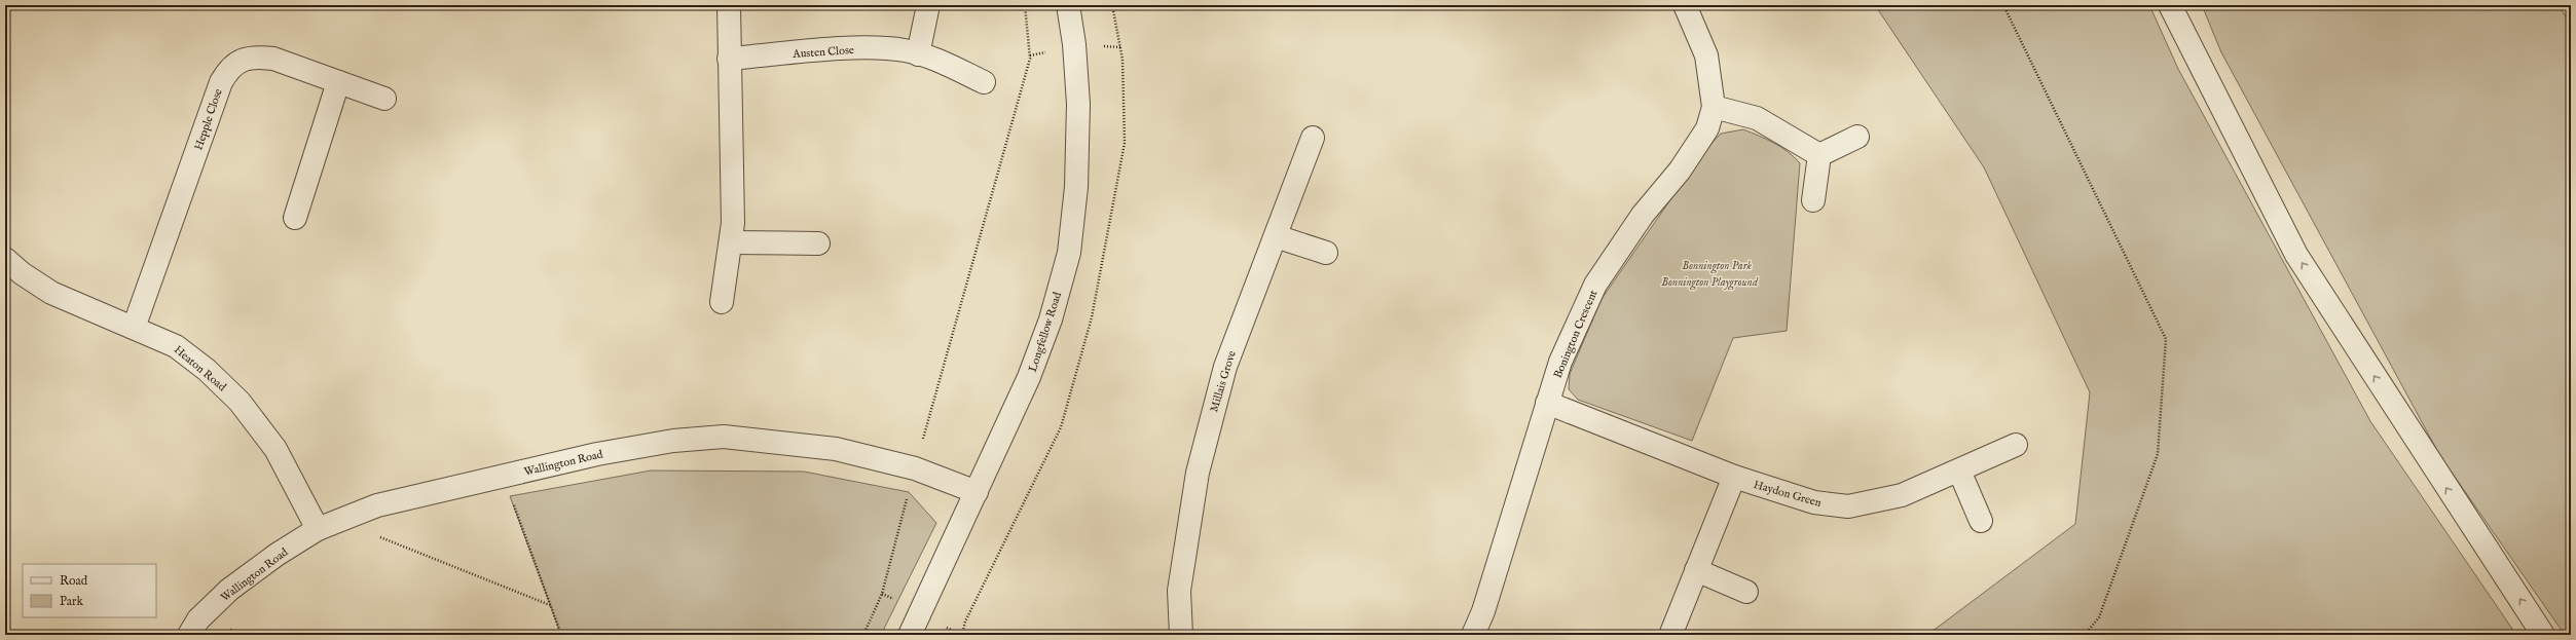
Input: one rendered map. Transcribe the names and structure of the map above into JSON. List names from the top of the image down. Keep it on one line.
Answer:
{"streets":{"street":["Austen Close","Hepple Close","Longfellow Road","Bonington Crescent","Heaton Road","Millais Grove","Wallington Road","Haydon Green"]},"crossings":[["Hepple Close","Heaton Road"],["Longfellow Road","Wallington Road"],["Bonington Crescent","Haydon Green"],["Heaton Road","Wallington Road"]],"parks":["Bonnington Park","Bonnington Playground"],"legend":["Road","Park"]}
